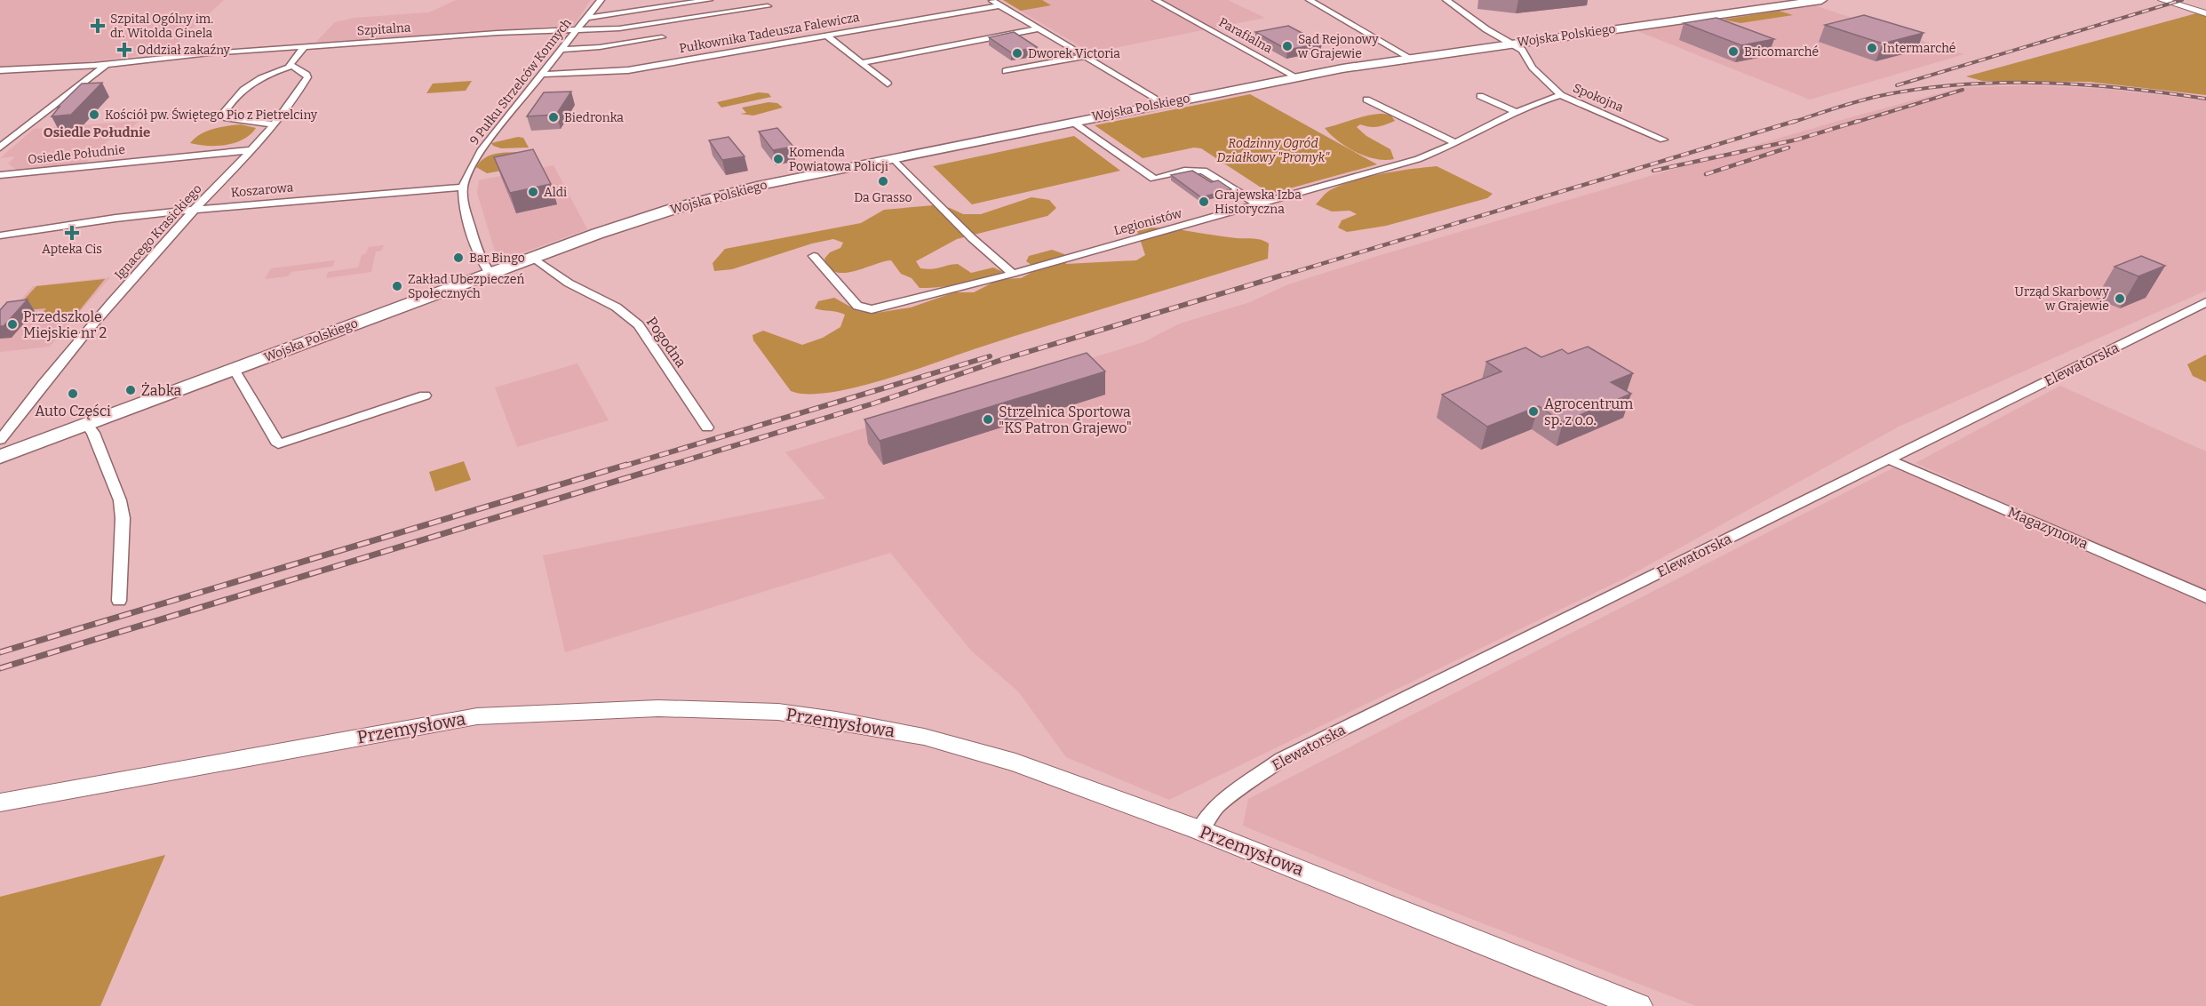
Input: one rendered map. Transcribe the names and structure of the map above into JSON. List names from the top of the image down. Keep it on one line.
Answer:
{"streets":{"main road":["Wojska Polskiego"],"street":["Szpitalna","Pułkownika Tadeusza Falewicza","Parafialna","9 Pułku Strzelców Konnych","Spokojna","Osiedle Południe","Koszarowa","Legionistów","Ignacego Krasickiego","Pogodna","Elewatorska","Magazynowa","Przemysłowa"]},"crossings":[["Szpitalna","9 Pułku Strzelców Konnych"],["Szpitalna","Osiedle Południe"],["Pułkownika Tadeusza Falewicza","9 Pułku Strzelców Konnych"],["Parafialna","Wojska Polskiego"],["Wojska Polskiego","Spokojna"],["Wojska Polskiego","Pogodna"],["9 Pułku Strzelców Konnych","Koszarowa"],["Spokojna","Legionistów"],["Osiedle Południe","Ignacego Krasickiego"],["Koszarowa","Ignacego Krasickiego"],["Elewatorska","Magazynowa"],["Elewatorska","Przemysłowa"]],"districts":["Osiedle Południe"],"parks":["Rodzinny Ogród Działkowy \"Promyk\""],"places":{"health":["Szpital Ogólny im. dr. Witolda Ginela","Oddział zakaźny","Apteka Cis"],"other":["Sąd Rejonowy w Grajewie","Intermarché","Bricomarché","Dworek Victoria","Kościół pw. Świętego Pio z Pietrelciny","Biedronka","Komenda Powiatowa Policji","Da Grasso","Aldi","Grajewska Izba Historyczna","Bar Bingo","Zakład Ubezpieczeń Społecznych","Urząd Skarbowy w Grajewie","Przedszkole Miejskie nr 2","Żabka","Auto Części","Agrocentrum sp. z o.o.","Strzelnica Sportowa \"KS Patron Grajewo\""]}}
